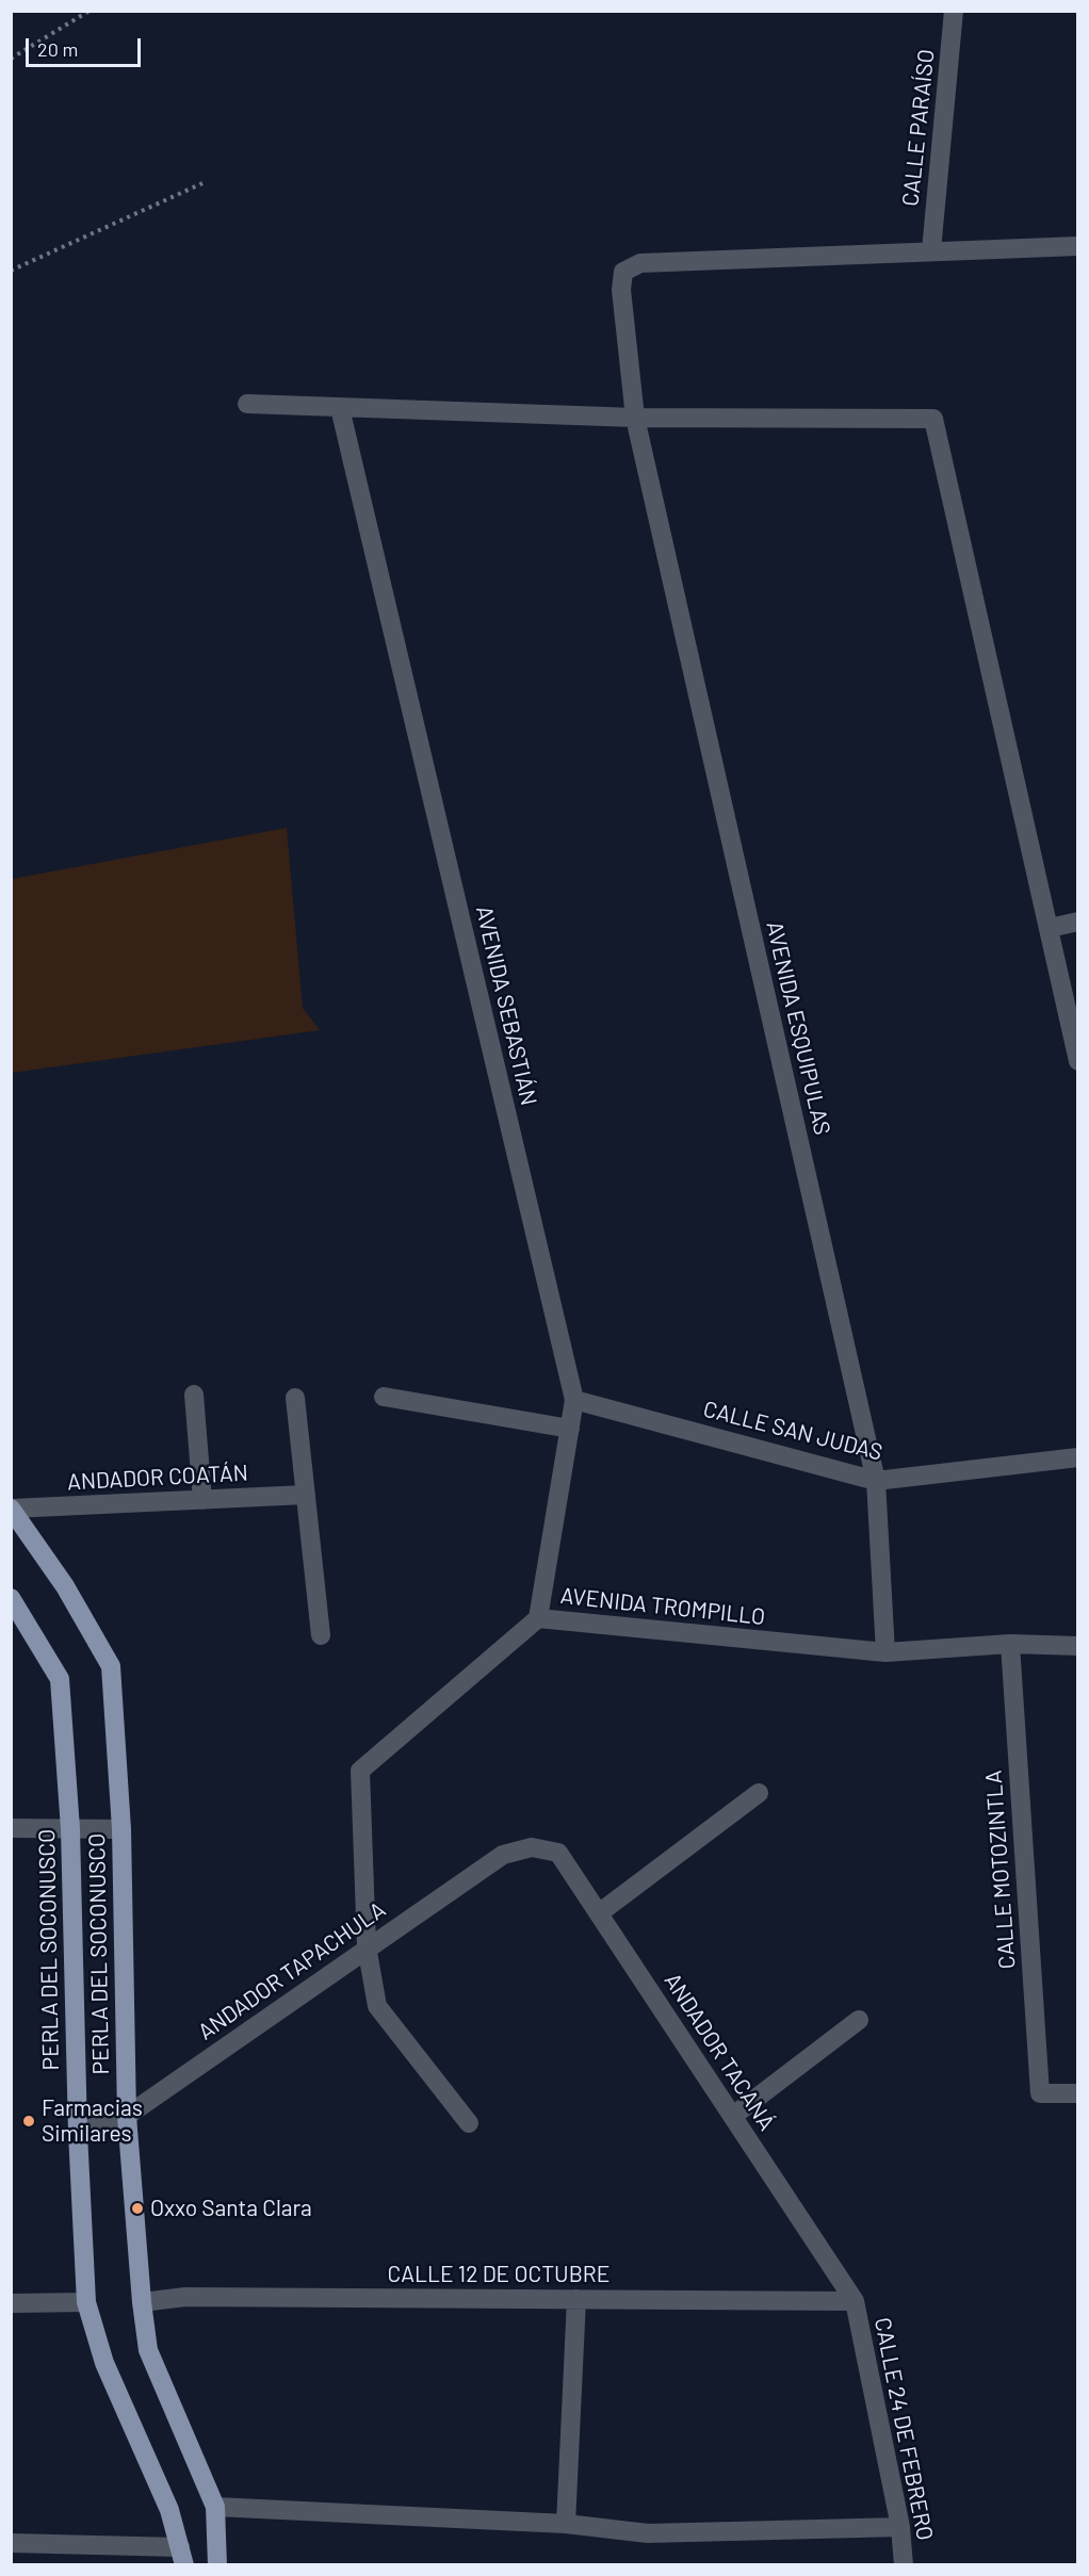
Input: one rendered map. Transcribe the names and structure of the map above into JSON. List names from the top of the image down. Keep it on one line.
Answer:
{"streets":{"main road":["PERLA DEL SOCONUSCO"],"street":["CALLE PARAÍSO","AVENIDA SEBASTIÁN","AVENIDA ESQUIPULAS","CALLE SAN JUDAS","ANDADOR COATÁN","AVENIDA TROMPILLO","CALLE MOTOZINTLA","ANDADOR TAPACHULA","ANDADOR TACANÁ","CALLE 12 DE OCTUBRE","CALLE 24 DE FEBRERO"]},"crossings":[["CALLE PARAÍSO","AVENIDA ESQUIPULAS"],["AVENIDA SEBASTIÁN","CALLE SAN JUDAS"],["AVENIDA SEBASTIÁN","AVENIDA TROMPILLO"],["AVENIDA ESQUIPULAS","CALLE SAN JUDAS"],["AVENIDA ESQUIPULAS","AVENIDA TROMPILLO"],["ANDADOR COATÁN","PERLA DEL SOCONUSCO"],["AVENIDA TROMPILLO","CALLE MOTOZINTLA"],["AVENIDA TROMPILLO","ANDADOR TAPACHULA"],["PERLA DEL SOCONUSCO","ANDADOR TAPACHULA"],["PERLA DEL SOCONUSCO","CALLE 12 DE OCTUBRE"],["ANDADOR TAPACHULA","ANDADOR TACANÁ"],["ANDADOR TACANÁ","CALLE 12 DE OCTUBRE"],["ANDADOR TACANÁ","CALLE 24 DE FEBRERO"],["CALLE 12 DE OCTUBRE","CALLE 24 DE FEBRERO"]],"places":["Farmacias Similares","Oxxo Santa Clara"],"scale_bar":"20 m"}
